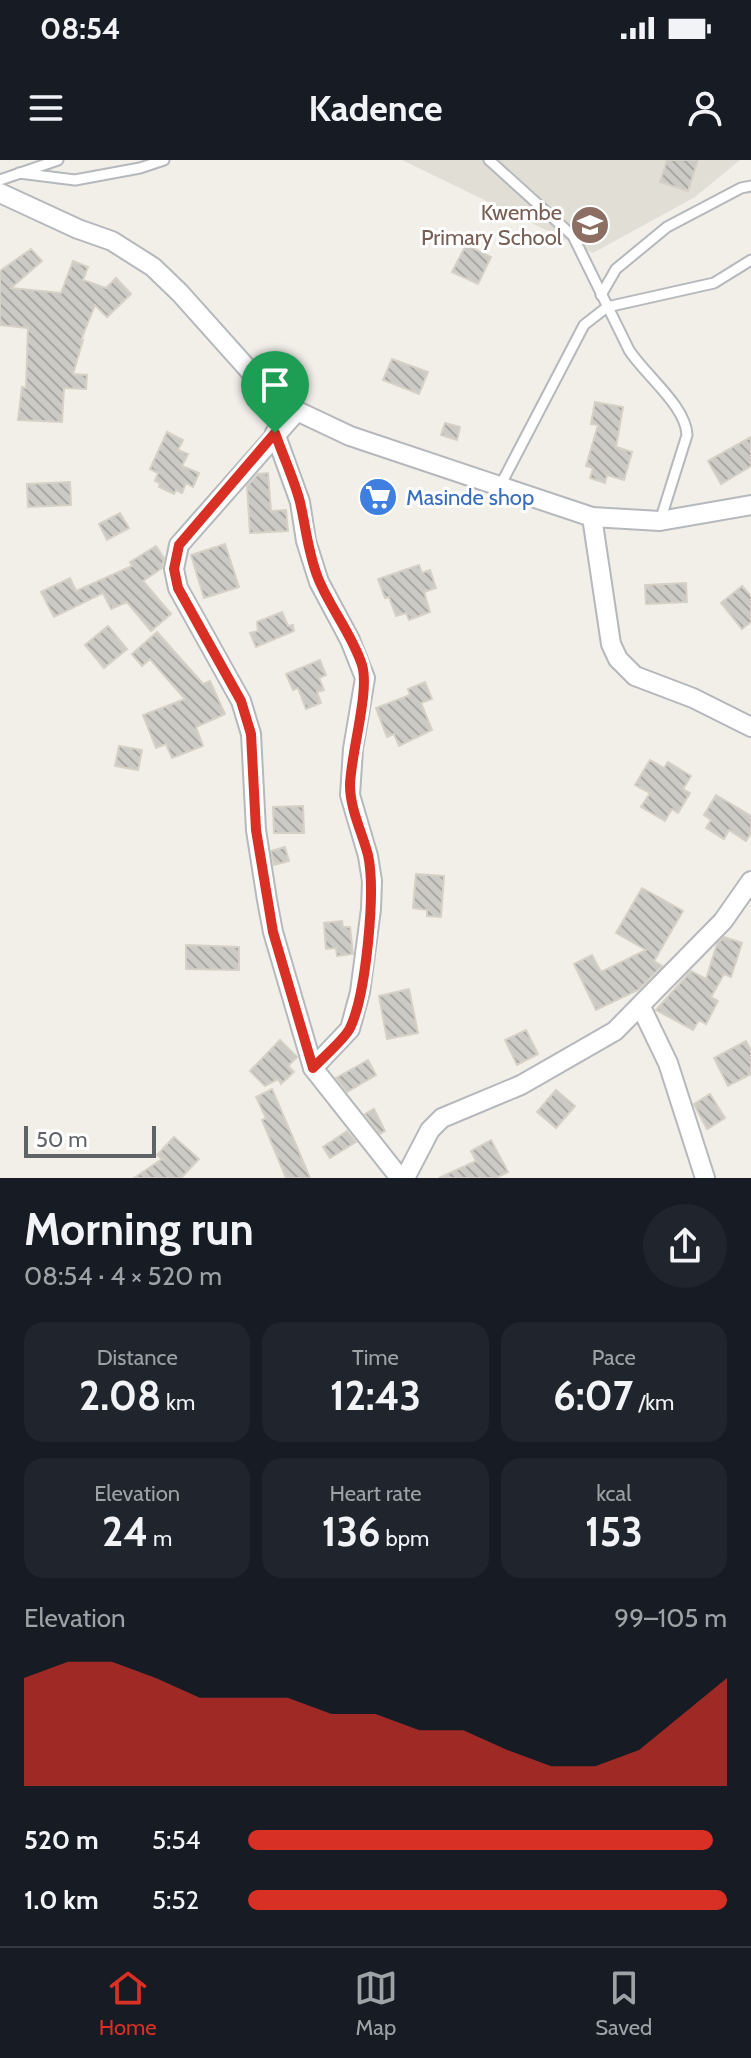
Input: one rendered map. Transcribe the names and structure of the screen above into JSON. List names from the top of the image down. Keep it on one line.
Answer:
{"places":{"school or university":["Kwembe Primary School"],"supermarket":["Masinde shop"]},"scale_bar":"50 m","page":{"status":"08:54","header":"Kadence","scale":"50 m","heading":["Morning run","08:54 · 4 × 520 m"],"stats":[["Distance","2.08 km"],["Time","12:43"],["Pace","6:07 /km"],["Elevation","24 m"],["Heart rate","136 bpm"],["kcal","153"]],"chart":["Elevation","99–105 m"],"list":[{"name":"520 m","note":"5:54"},{"name":"1.0 km","note":"5:52"}],"tabs":["Home","Map","Saved"]}}
